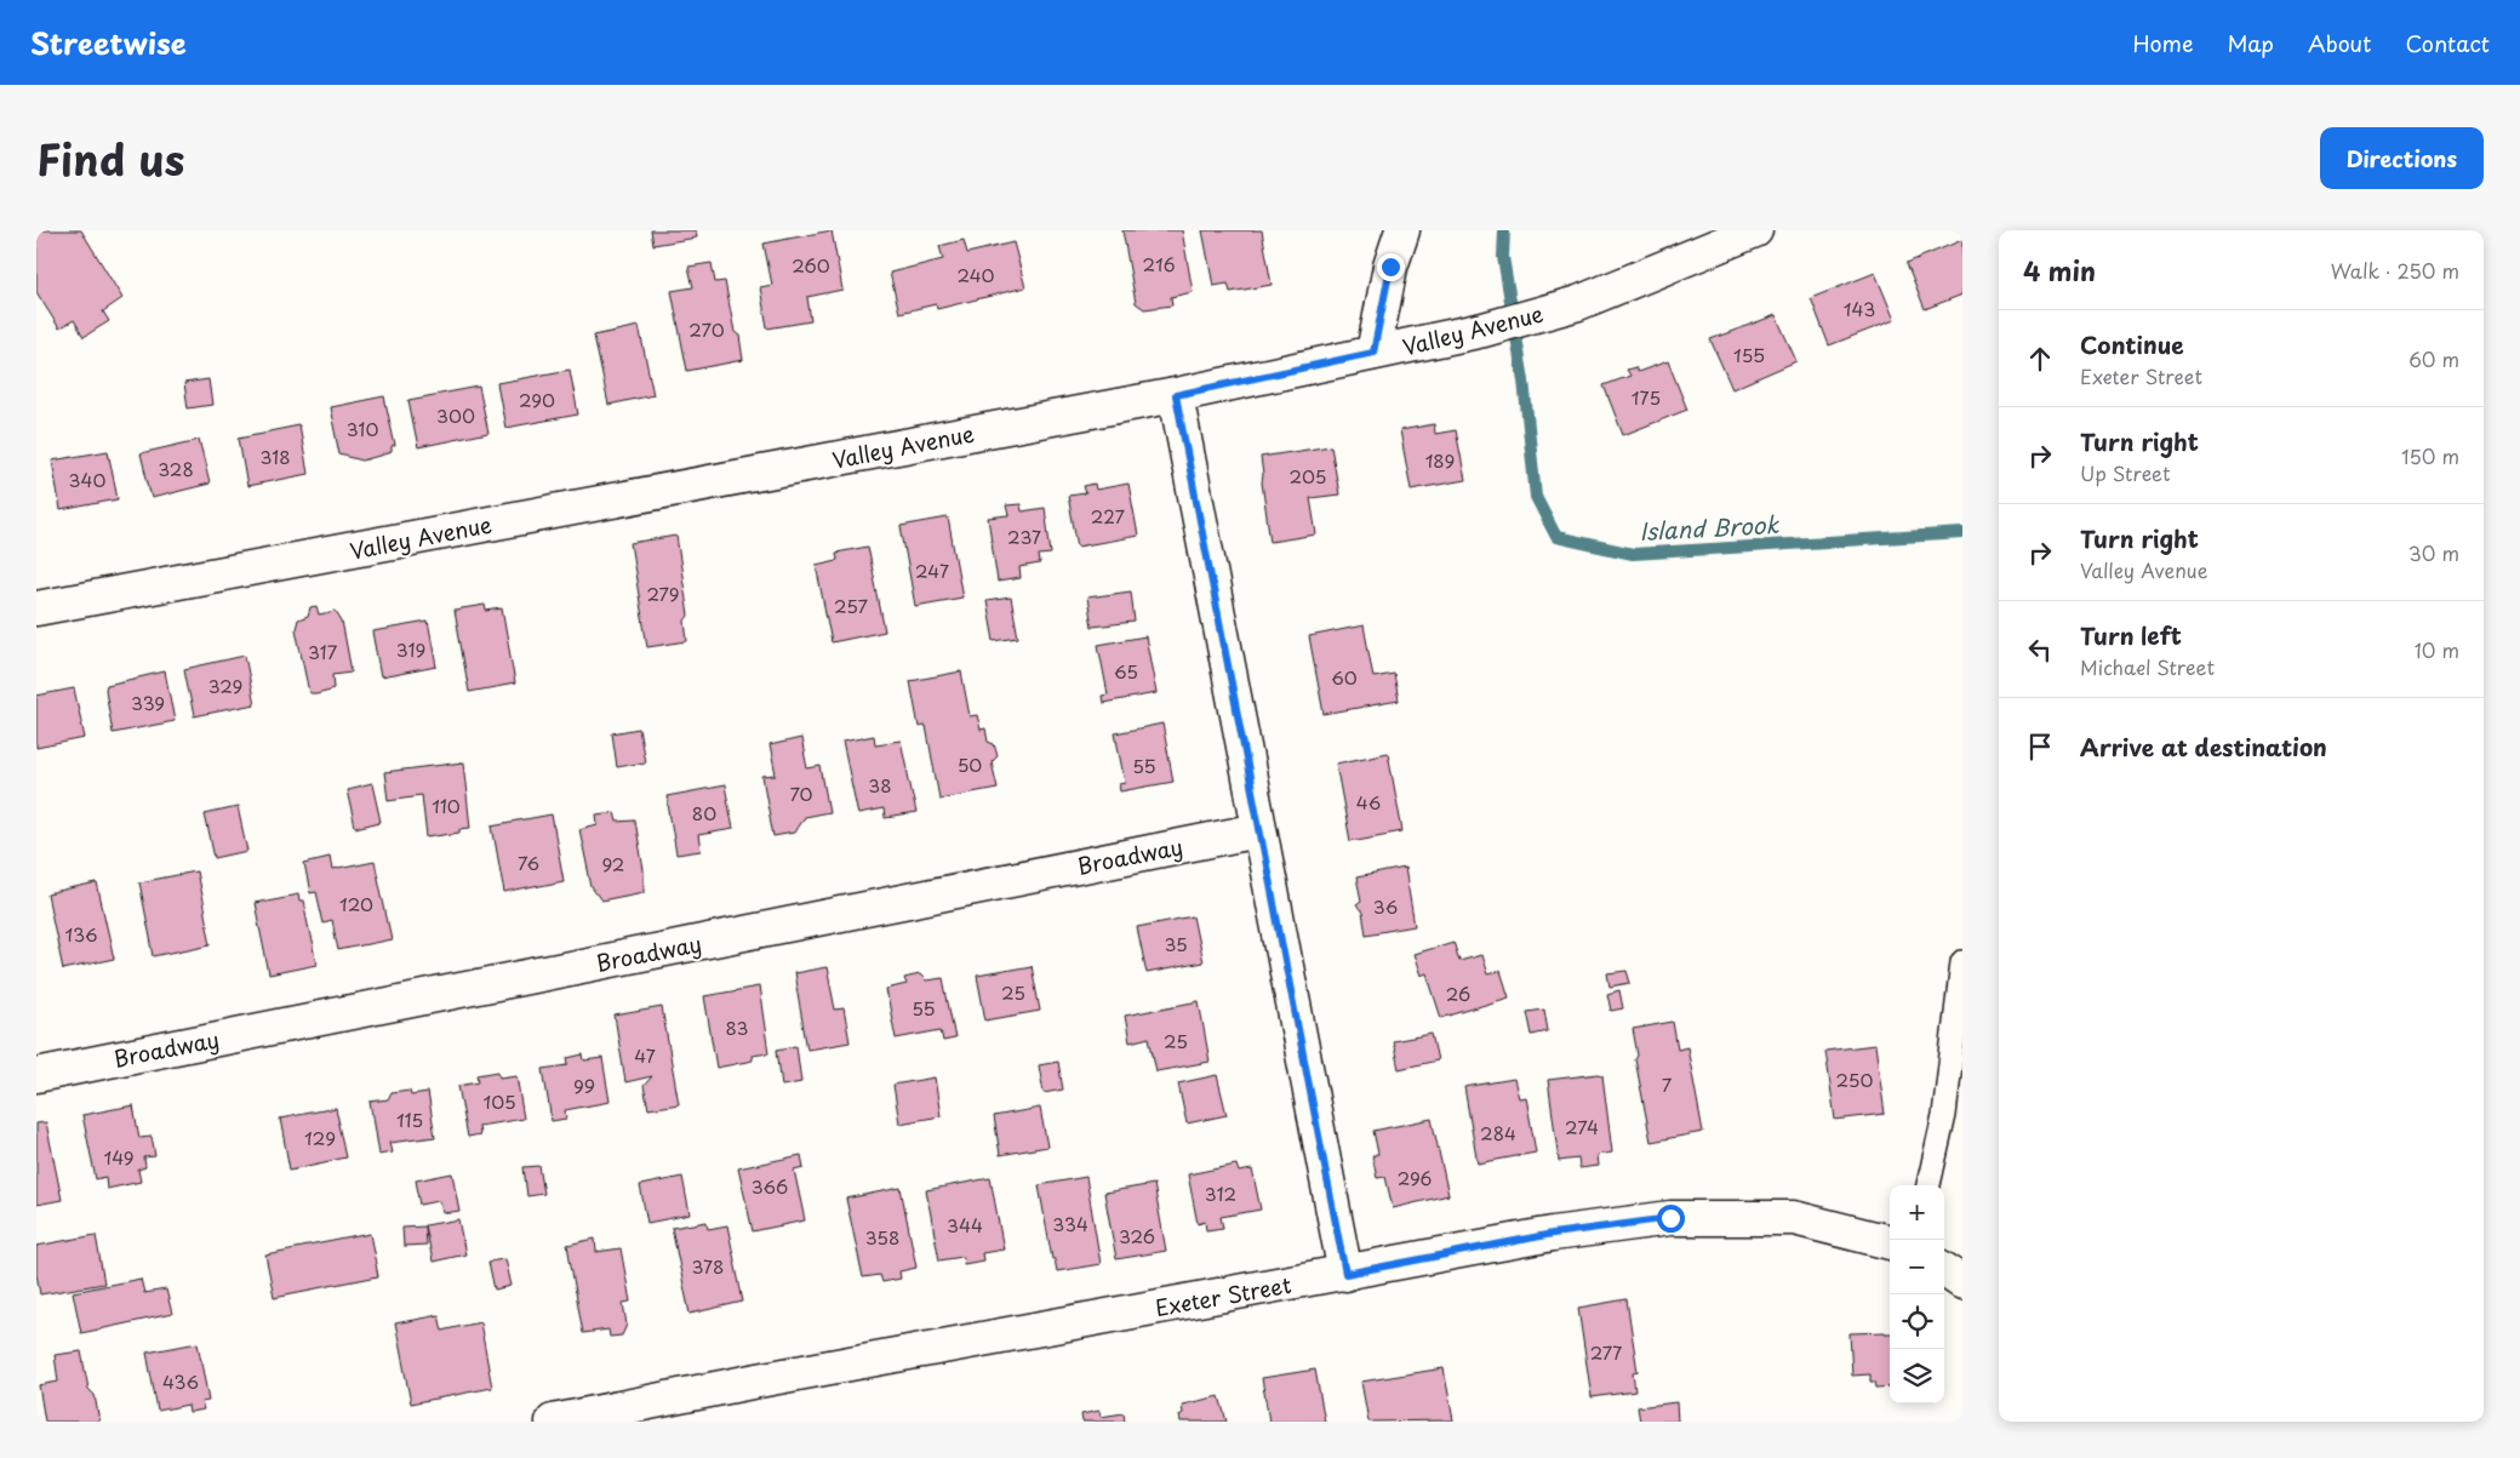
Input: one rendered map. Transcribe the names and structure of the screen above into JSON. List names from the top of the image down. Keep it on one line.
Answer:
{"streets":{"street":["Valley Avenue","Broadway","Exeter Street"]},"water":["Island Brook"],"house_numbers":["216","260","240","143","270","155","175","290","300","310","318","189","328","205","340","227","237","247","279","257","319","317","65","60","329","339","50","55","38","70","46","110","80","76","92","120","36","136","35","25","26","55","83","25","47","250","7","99","105","115","274","284","129","149","296","366","312","334","344","326","358","378","277","436"],"page":{"header":"Streetwise","nav":["Home","Map","About","Contact"],"title":"Find us","buttons":"Directions","heading":["4 min","Walk · 250 m"],"list":[["Continue","Exeter Street","60 m"],["Turn right","Up Street","150 m"],["Turn right","Valley Avenue","30 m"],["Turn left","Michael Street","10 m"],"Arrive at destination"],"map_buttons":["+","−"]}}
